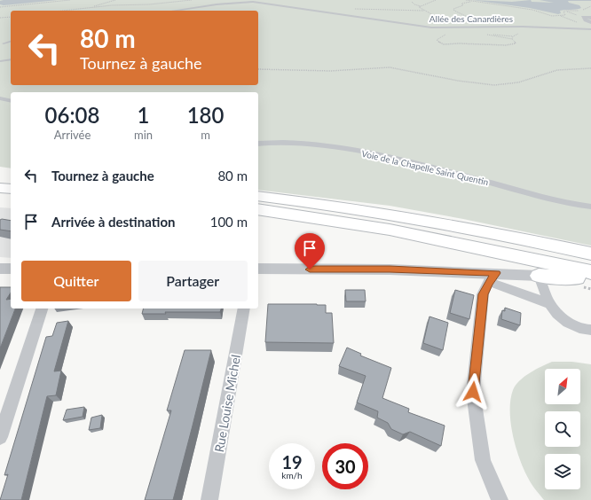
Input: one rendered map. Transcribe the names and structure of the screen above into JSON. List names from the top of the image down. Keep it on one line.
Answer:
{"streets":{"street":["Allée des Canardières","Voie de la Chapelle Saint Quentin","Rue Louise Michel"]},"north":"top right","page":{"turn":["80 m","Tournez à gauche"],"eta":["06:08","Arrivée","1","min","180","m"],"list":[{"name":"Tournez à gauche","value":"80 m"},{"name":"Arrivée à destination","value":"100 m"}],"buttons":["Quitter","Partager"],"speed":"19 km/h","limit":"30"}}
